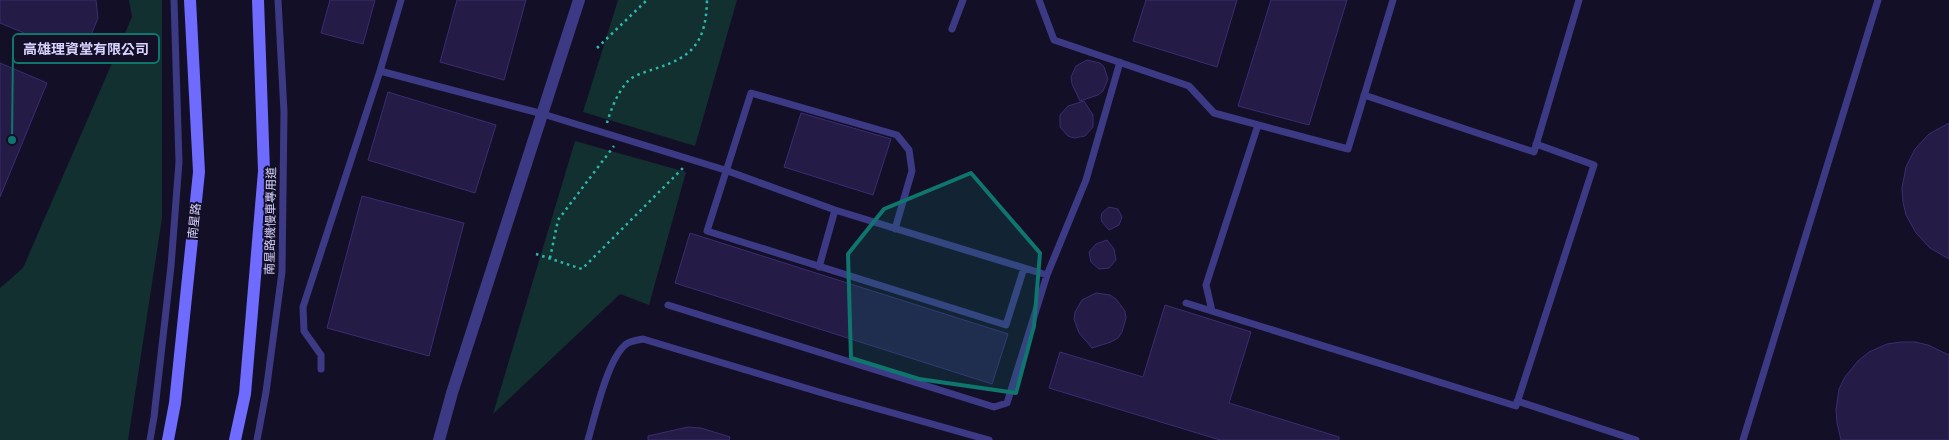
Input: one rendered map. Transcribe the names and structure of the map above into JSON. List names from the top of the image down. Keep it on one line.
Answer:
{"streets":{"street":["南星路"],"lane":["南星路機慢車專用道"]},"places":["高雄理資堂有限公司"]}
